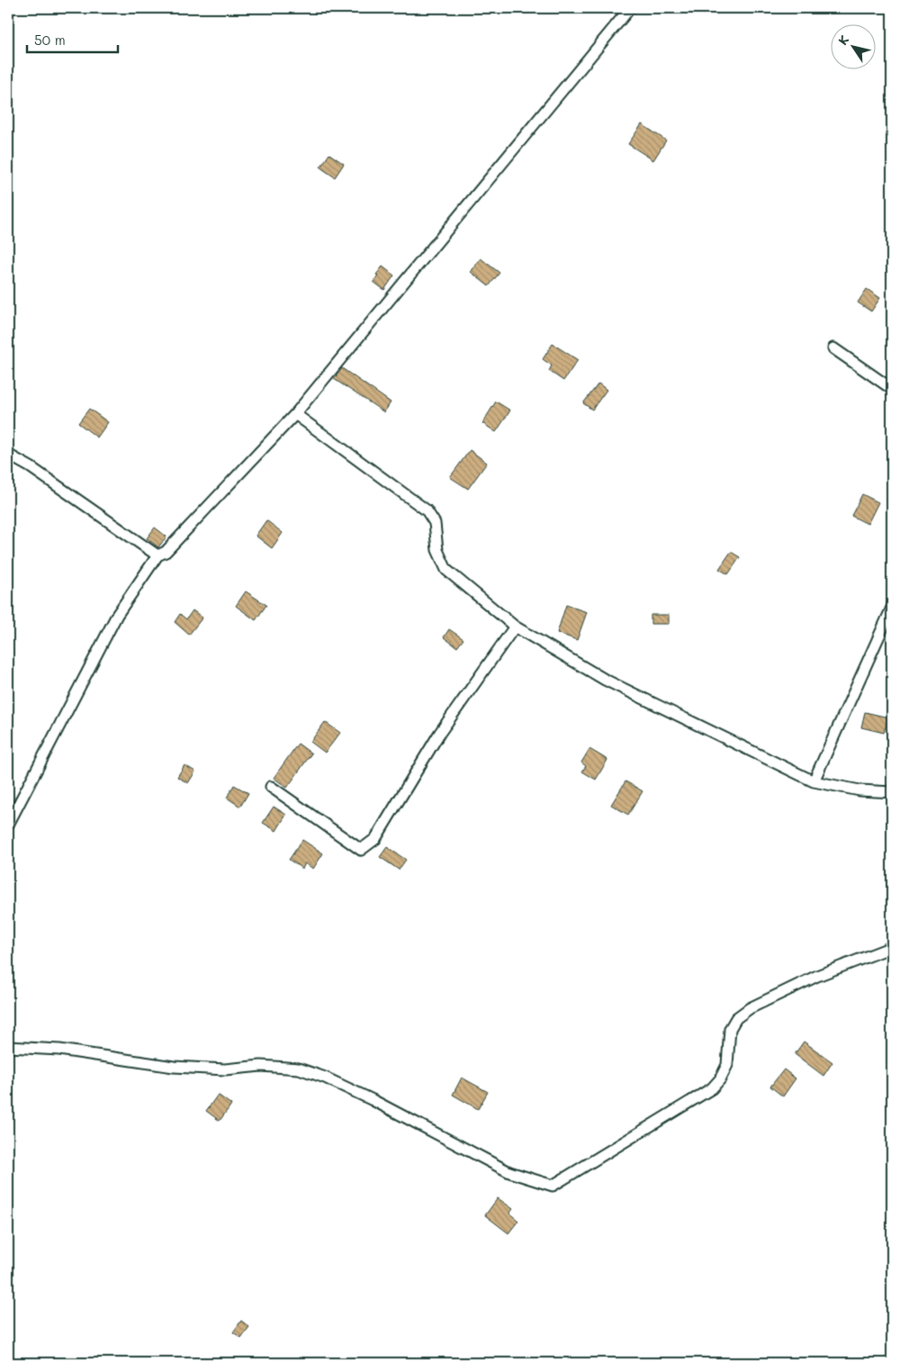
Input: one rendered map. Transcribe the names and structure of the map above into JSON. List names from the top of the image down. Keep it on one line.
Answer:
{"scale_bar":"50 m","north":"top left"}
